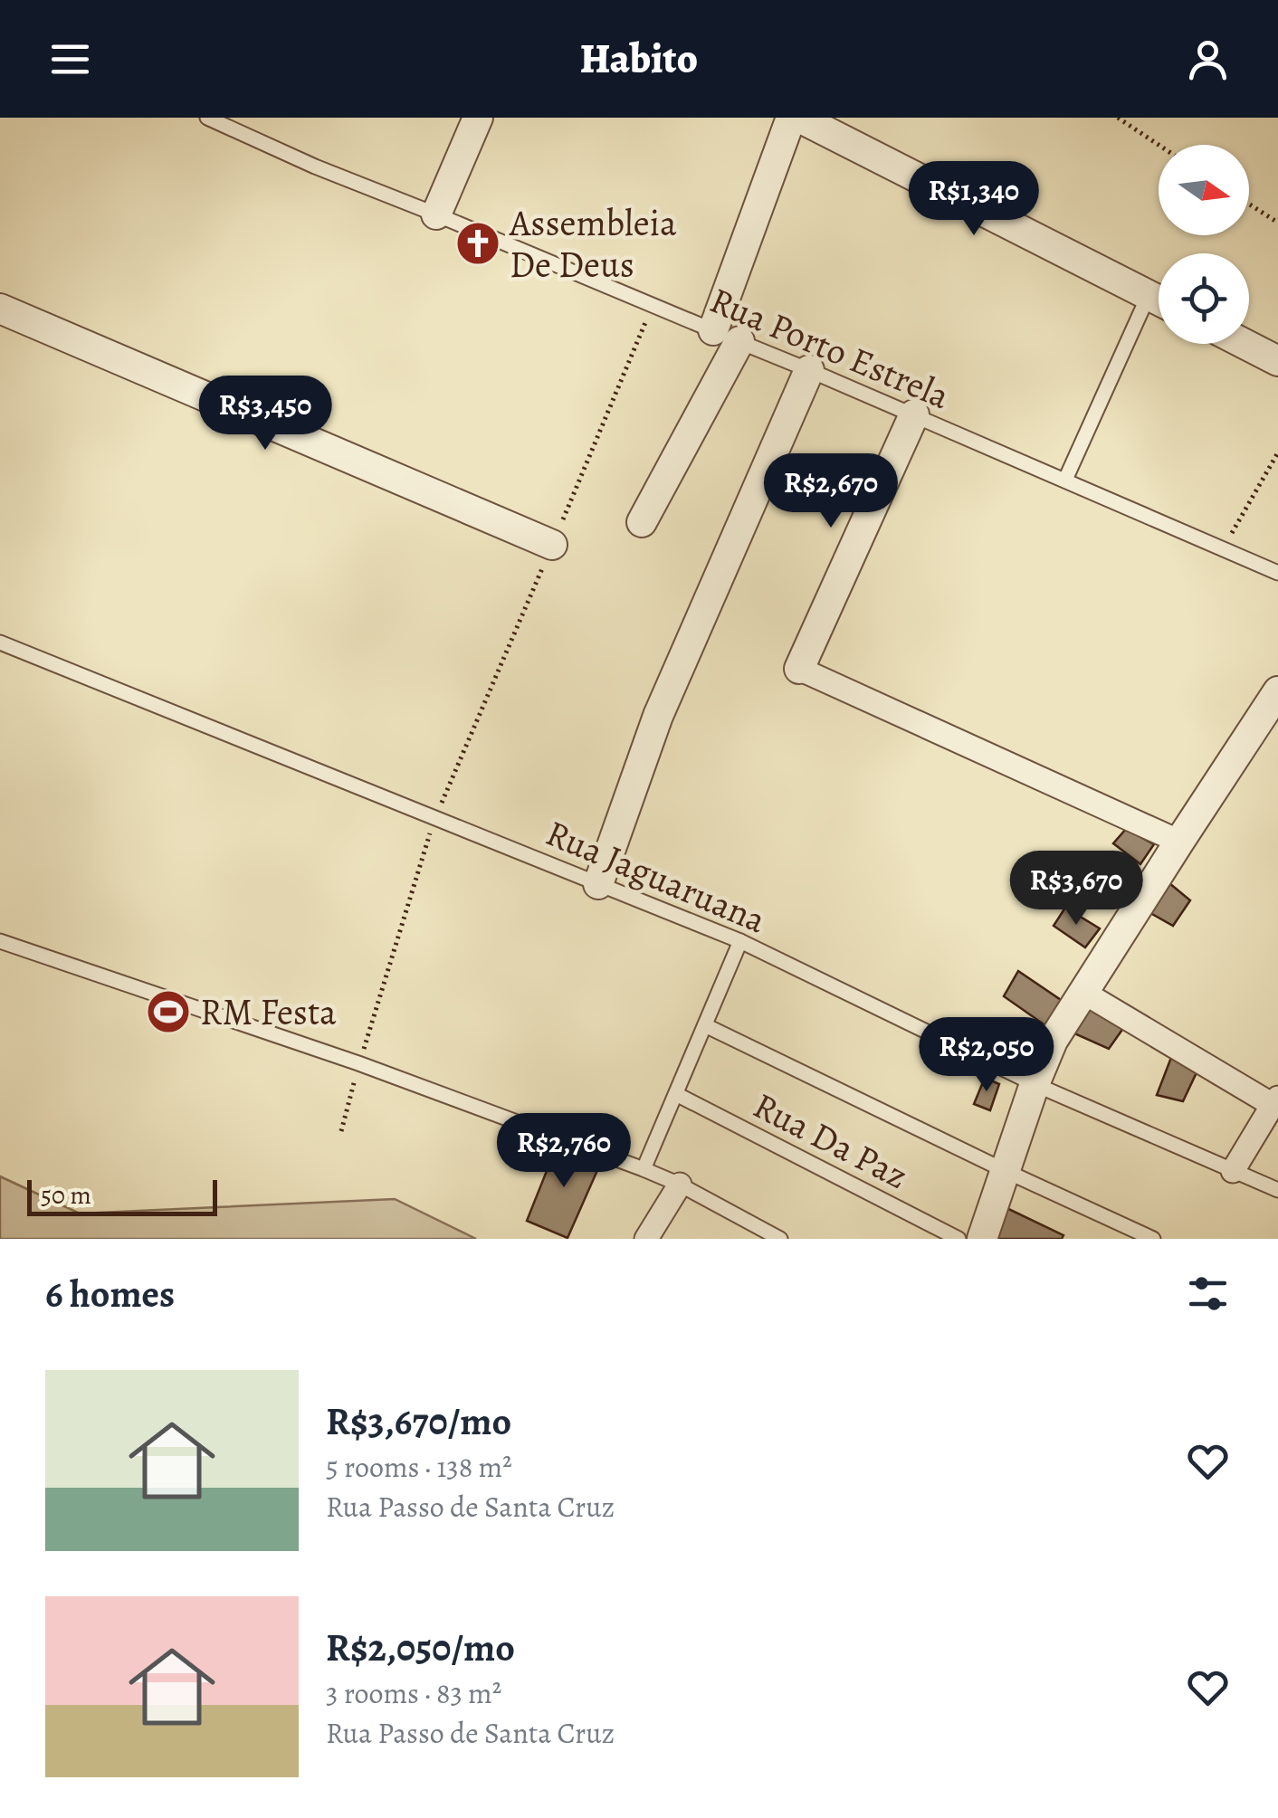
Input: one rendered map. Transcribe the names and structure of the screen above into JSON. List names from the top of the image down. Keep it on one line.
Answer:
{"streets":{"lane":["Rua Porto Estrela","Rua Jaguaruana","Rua Da Paz"]},"places":{"church":["Assembleia De Deus"],"sports":["RM Festa"]},"scale_bar":"50 m","north":"right","page":{"header":"Habito","price":["R$1,340","R$3,450","R$2,670","R$3,670","R$2,050","R$2,760"],"scale":"50 m","heading":"6 homes","list":[{"name":"R$3,670/mo","note":"5 rooms · 138 m² · Rua Passo de Santa Cruz"},{"name":"R$2,050/mo","note":"3 rooms · 83 m² · Rua Passo de Santa Cruz"}]}}
